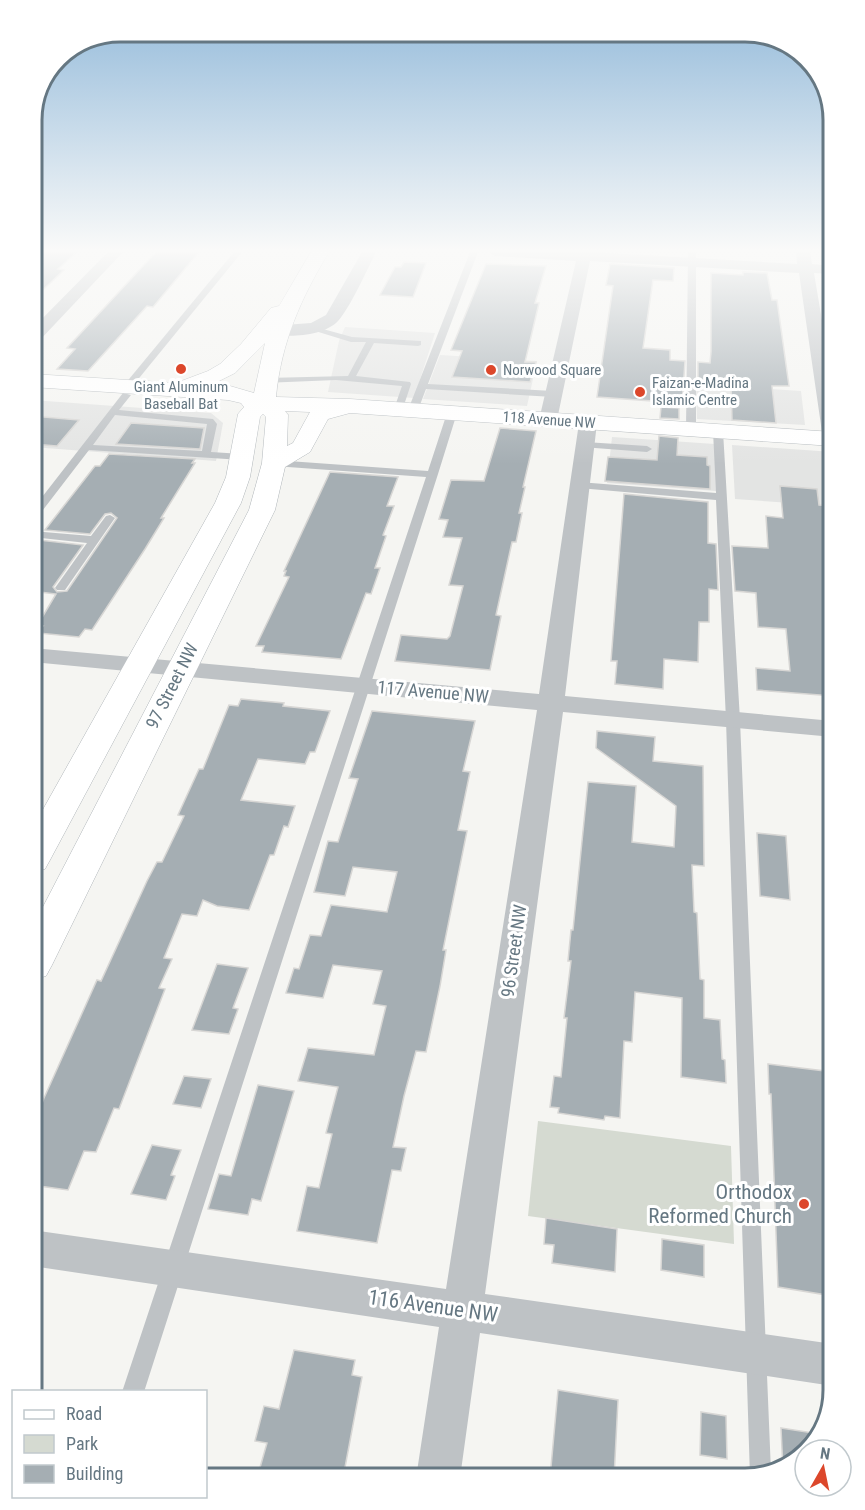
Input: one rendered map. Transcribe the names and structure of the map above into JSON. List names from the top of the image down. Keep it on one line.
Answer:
{"streets":{"main road":["118 Avenue NW","97 Street NW"],"street":["117 Avenue NW","96 Street NW","116 Avenue NW"]},"crossings":[["118 Avenue NW","97 Street NW"],["118 Avenue NW","96 Street NW"],["97 Street NW","117 Avenue NW"],["117 Avenue NW","96 Street NW"],["96 Street NW","116 Avenue NW"]],"places":["Giant Aluminum Baseball Bat","Norwood Square","Faizan-e-Madina Islamic Centre","Orthodox Reformed Church"],"legend":["Road","Park","Building"],"north":"top"}
